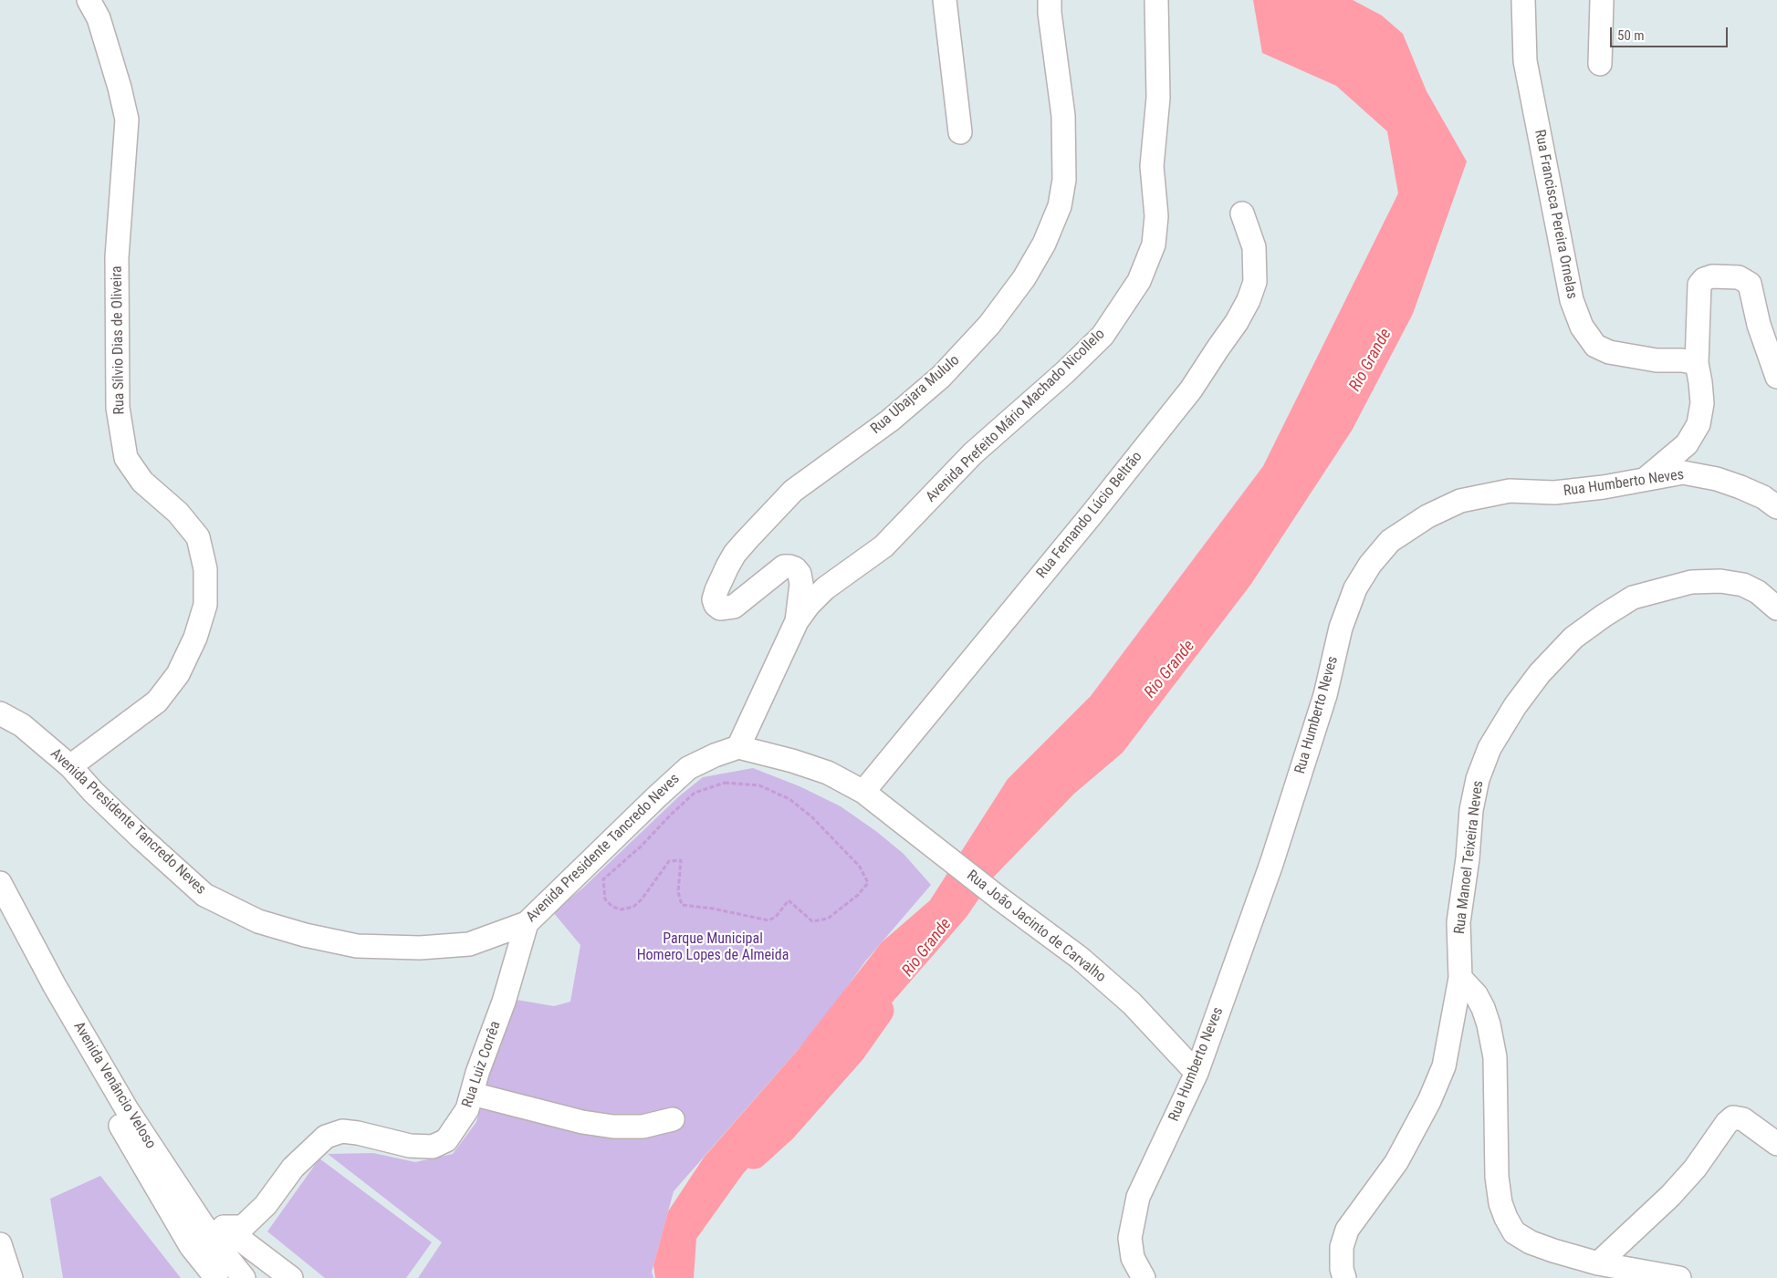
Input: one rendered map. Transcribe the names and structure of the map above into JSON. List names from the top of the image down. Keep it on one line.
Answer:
{"streets":{"street":["Rua Francisca Pereira Ornelas","Rua Sílvio Dias de Oliveira","Rua Ubajara Mululo","Avenida Prefeito Mário Machado Nicollelo","Rua Humberto Neves","Rua Fernando Lúcio Beltrão","Avenida Presidente Tancredo Neves","Rua Manoel Teixeira Neves","Rua João Jacinto de Carvalho","Rua Luiz Corrêa","Avenida Venâncio Veloso"]},"crossings":[["Rua Sílvio Dias de Oliveira","Avenida Presidente Tancredo Neves"],["Rua Ubajara Mululo","Avenida Prefeito Mário Machado Nicollelo"],["Avenida Prefeito Mário Machado Nicollelo","Avenida Presidente Tancredo Neves"],["Rua Humberto Neves","Rua João Jacinto de Carvalho"],["Rua Fernando Lúcio Beltrão","Rua João Jacinto de Carvalho"],["Avenida Presidente Tancredo Neves","Rua Luiz Corrêa"],["Rua Luiz Corrêa","Avenida Venâncio Veloso"]],"water":["Rio Grande"],"parks":["Parque Municipal Homero Lopes de Almeida"],"scale_bar":"50 m"}
